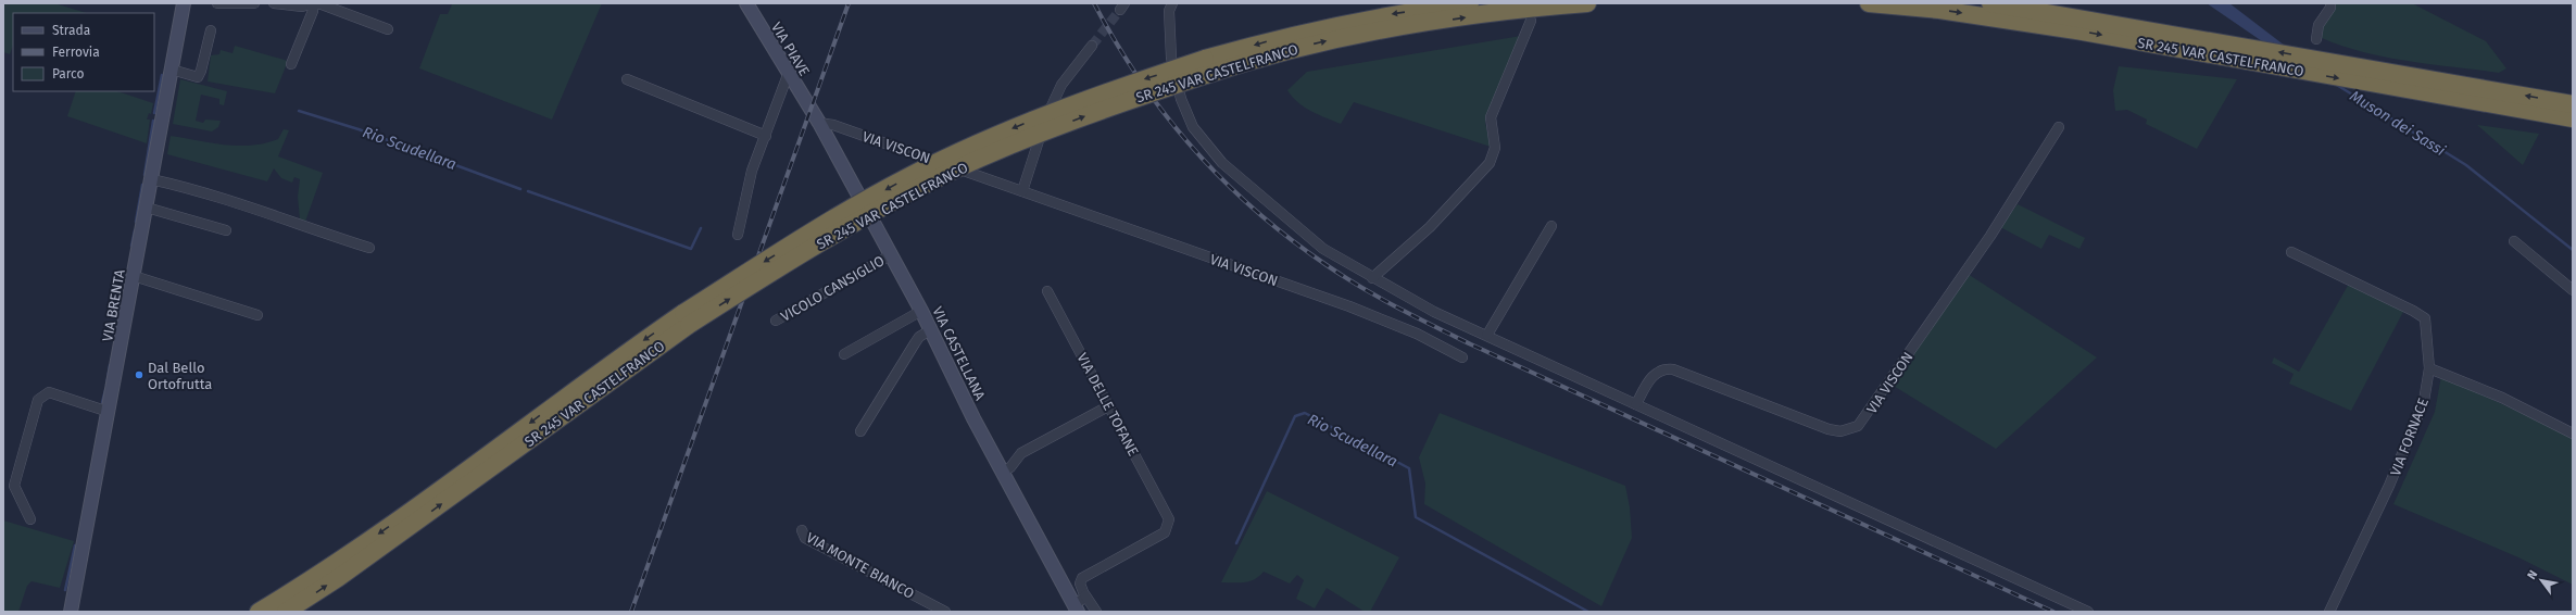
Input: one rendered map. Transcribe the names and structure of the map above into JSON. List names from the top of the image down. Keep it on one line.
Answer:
{"streets":{"highway":["SR 245 VAR CASTELFRANCO"],"street":["VIA PIAVE","VIA VISCON","VICOLO CANSIGLIO","VIA BRENTA","VIA CASTELLANA","VIA DELLE TOFANE","VIA FORNACE","VIA MONTE BIANCO"]},"crossings":[["VIA PIAVE","VIA CASTELLANA"],["VIA VISCON","VIA CASTELLANA"],["VICOLO CANSIGLIO","VIA CASTELLANA"]],"water":["Muson dei Sassi","Rio Scudellara"],"places":["Dal Bello Ortofrutta"],"legend":["Strada","Ferrovia","Parco"],"north":"top left"}
